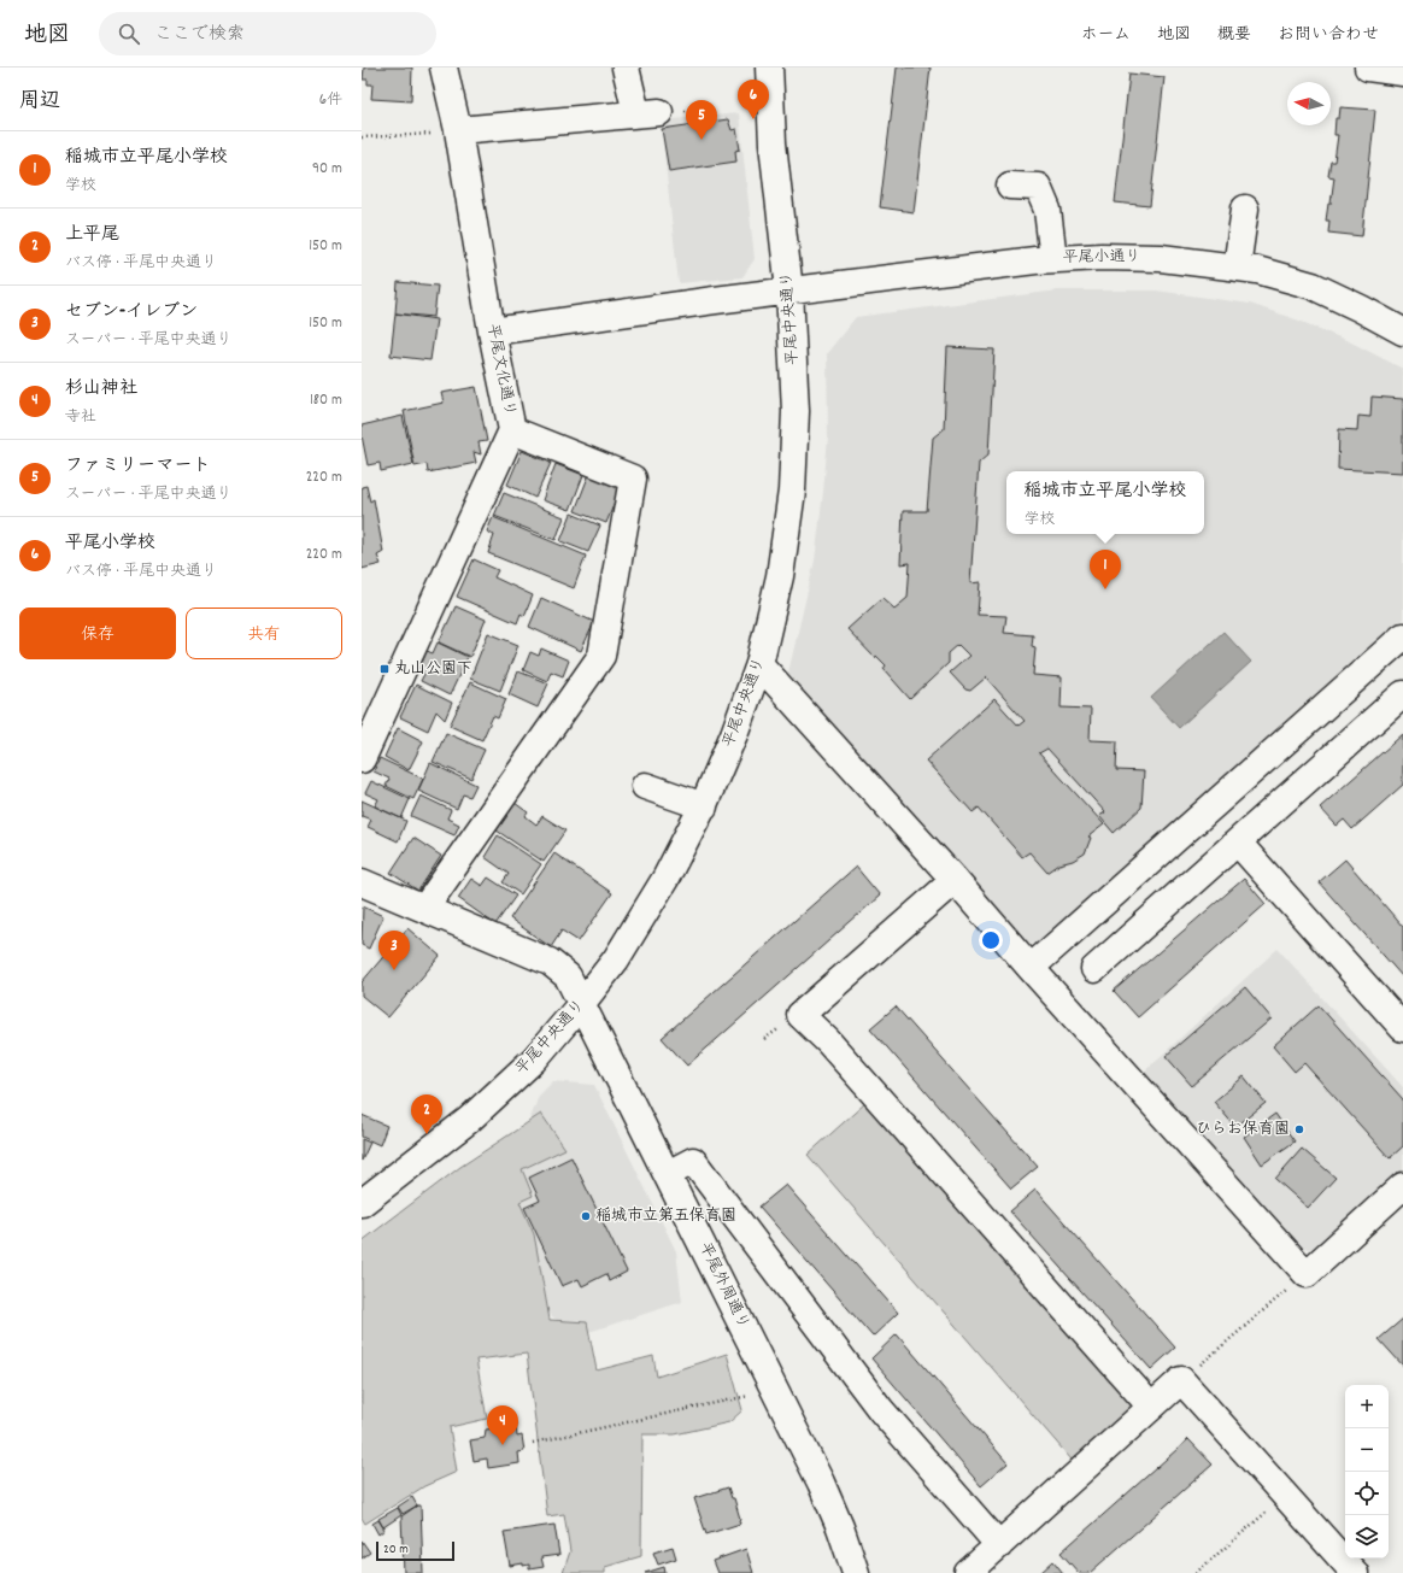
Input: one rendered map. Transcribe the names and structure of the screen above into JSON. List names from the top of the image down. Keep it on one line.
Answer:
{"streets":{"street":["平尾小通り","平尾中央通り","平尾文化通り","平尾外周通り"]},"crossings":[["平尾小通り","平尾中央通り"],["平尾小通り","平尾文化通り"],["平尾中央通り","平尾外周通り"]],"places":{"transit":["丸山公園下"],"other":["ひらお保育園","稲城市立第五保育園"]},"scale_bar":"20 m","north":"left","page":{"header":"地図","search":"ここで検索","nav":["ホーム","地図","概要","お問い合わせ"],"heading":["周辺","6件"],"pins":["6","5","1","3","2","4"],"list":[{"mark":"1","name":"稲城市立平尾小学校","note":"学校","value":"90 m"},{"mark":"2","name":"上平尾","note":"バス停 · 平尾中央通り","value":"150 m"},{"mark":"3","name":"セブン-イレブン","note":"スーパー · 平尾中央通り","value":"150 m"},{"mark":"4","name":"杉山神社","note":"寺社","value":"180 m"},{"mark":"5","name":"ファミリーマート","note":"スーパー · 平尾中央通り","value":"220 m"},{"mark":"6","name":"平尾小学校","note":"バス停 · 平尾中央通り","value":"220 m"}],"popup":["稲城市立平尾小学校","学校"],"buttons":["保存","共有"],"map_buttons":["+","−"],"scale":"20 m"}}
